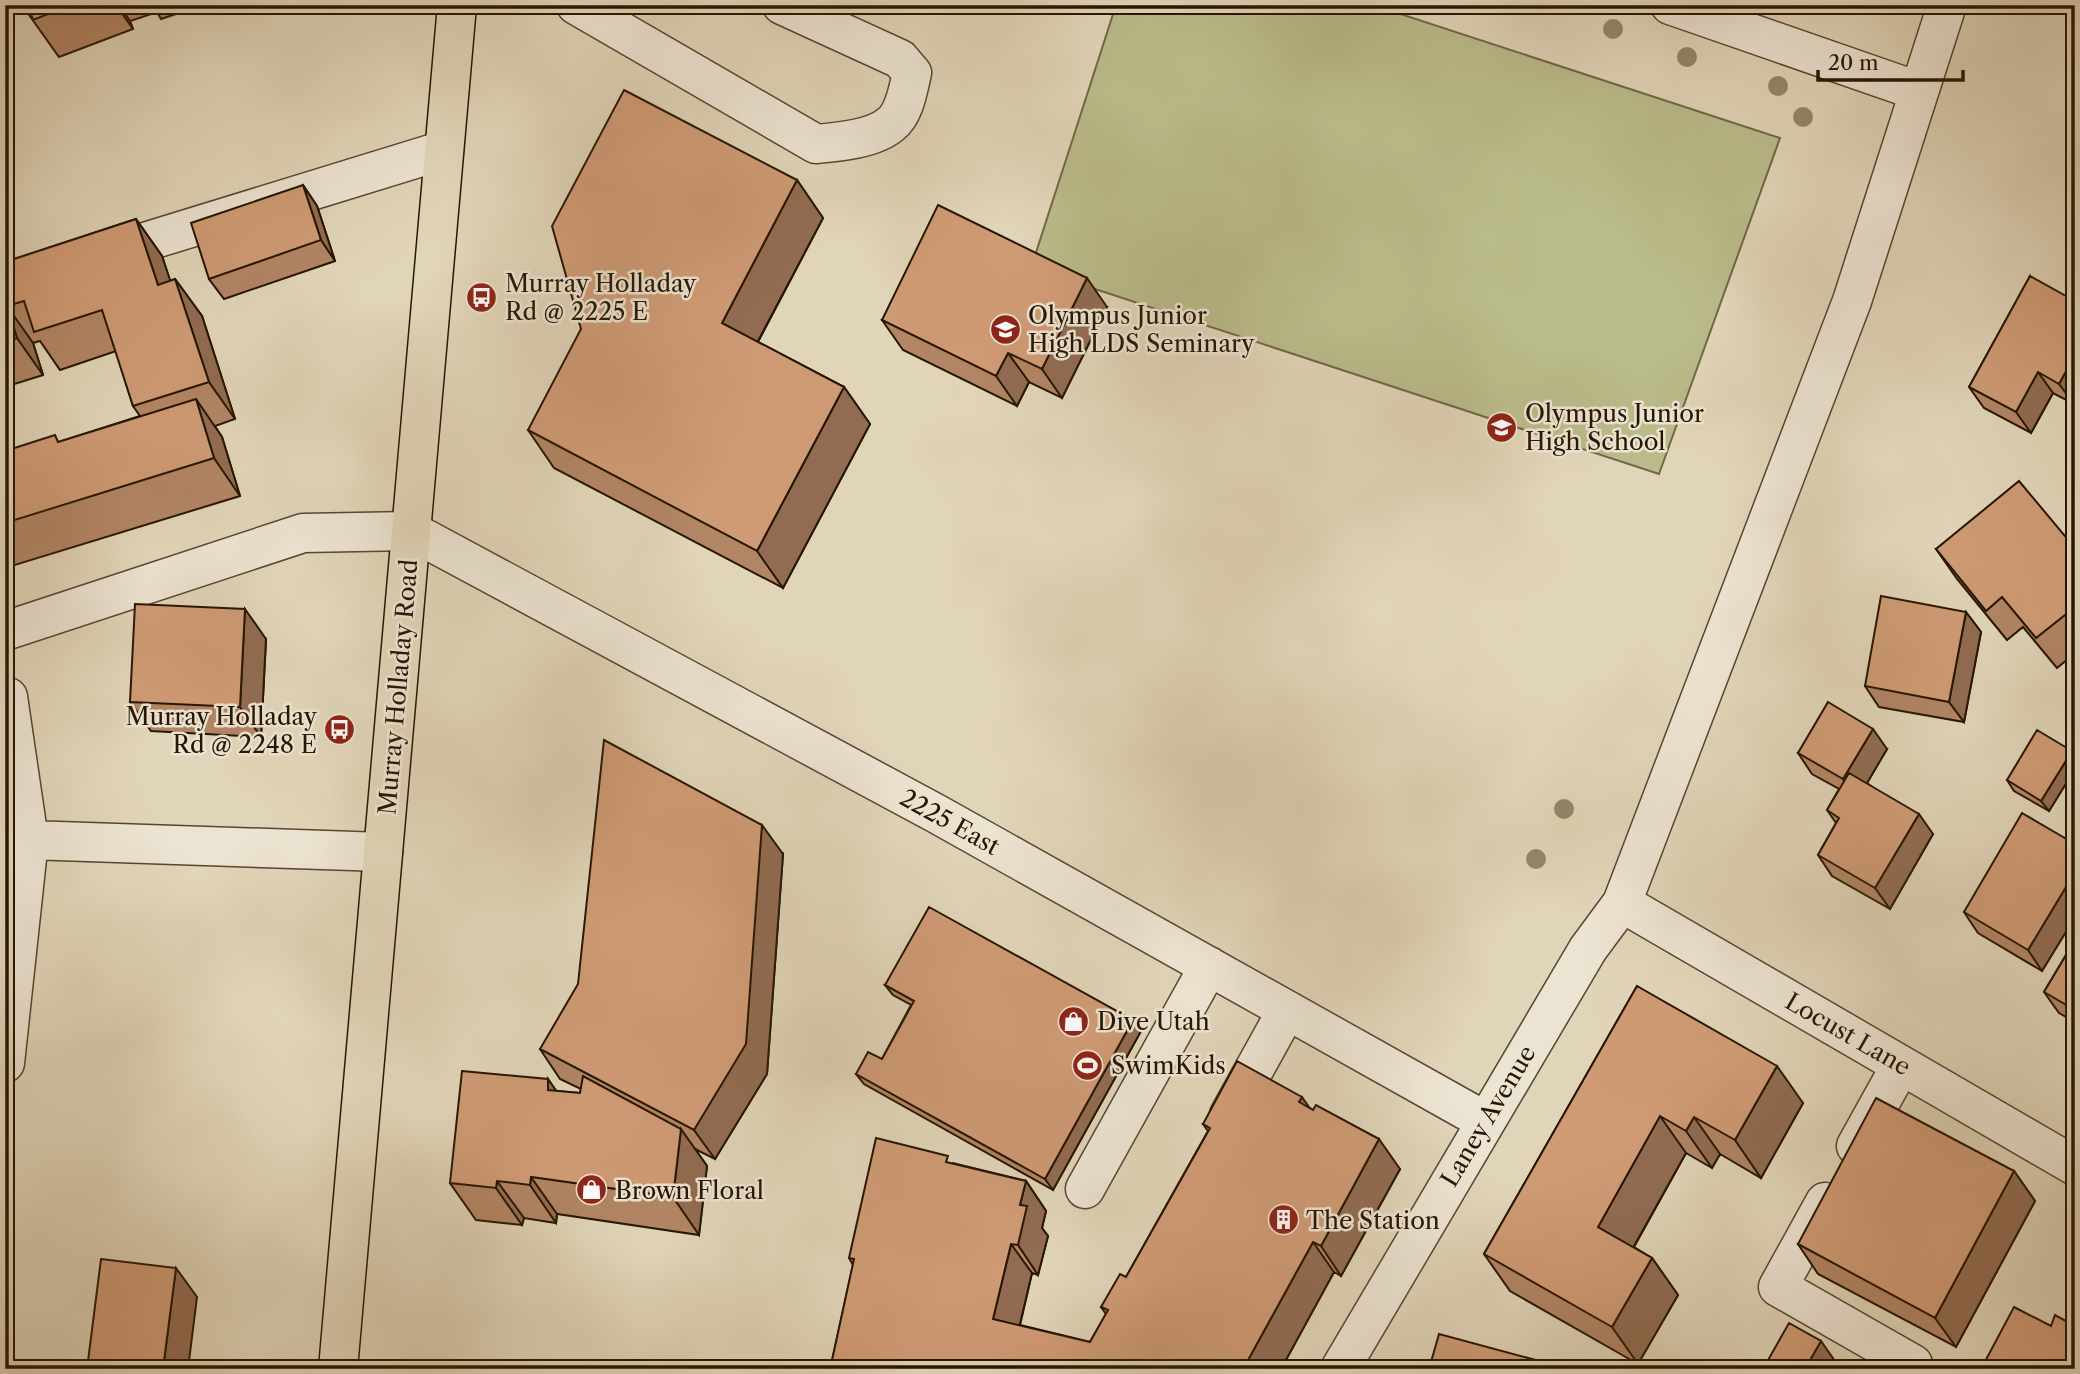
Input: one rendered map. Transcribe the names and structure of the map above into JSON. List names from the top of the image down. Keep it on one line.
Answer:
{"streets":{"main road":["Murray Holladay Road"],"street":["2225 East","Locust Lane","Laney Avenue"]},"crossings":[["Murray Holladay Road","2225 East"],["2225 East","Laney Avenue"],["Locust Lane","Laney Avenue"]],"places":{"bus stop":["Murray Holladay Rd @ 2225 E","Murray Holladay Rd @ 2248 E"],"school or university":["Olympus Junior High LDS Seminary","Olympus Junior High School"],"shop":["Dive Utah","Brown Floral"],"sports":["SwimKids"],"building":["The Station"]},"scale_bar":"20 m"}
